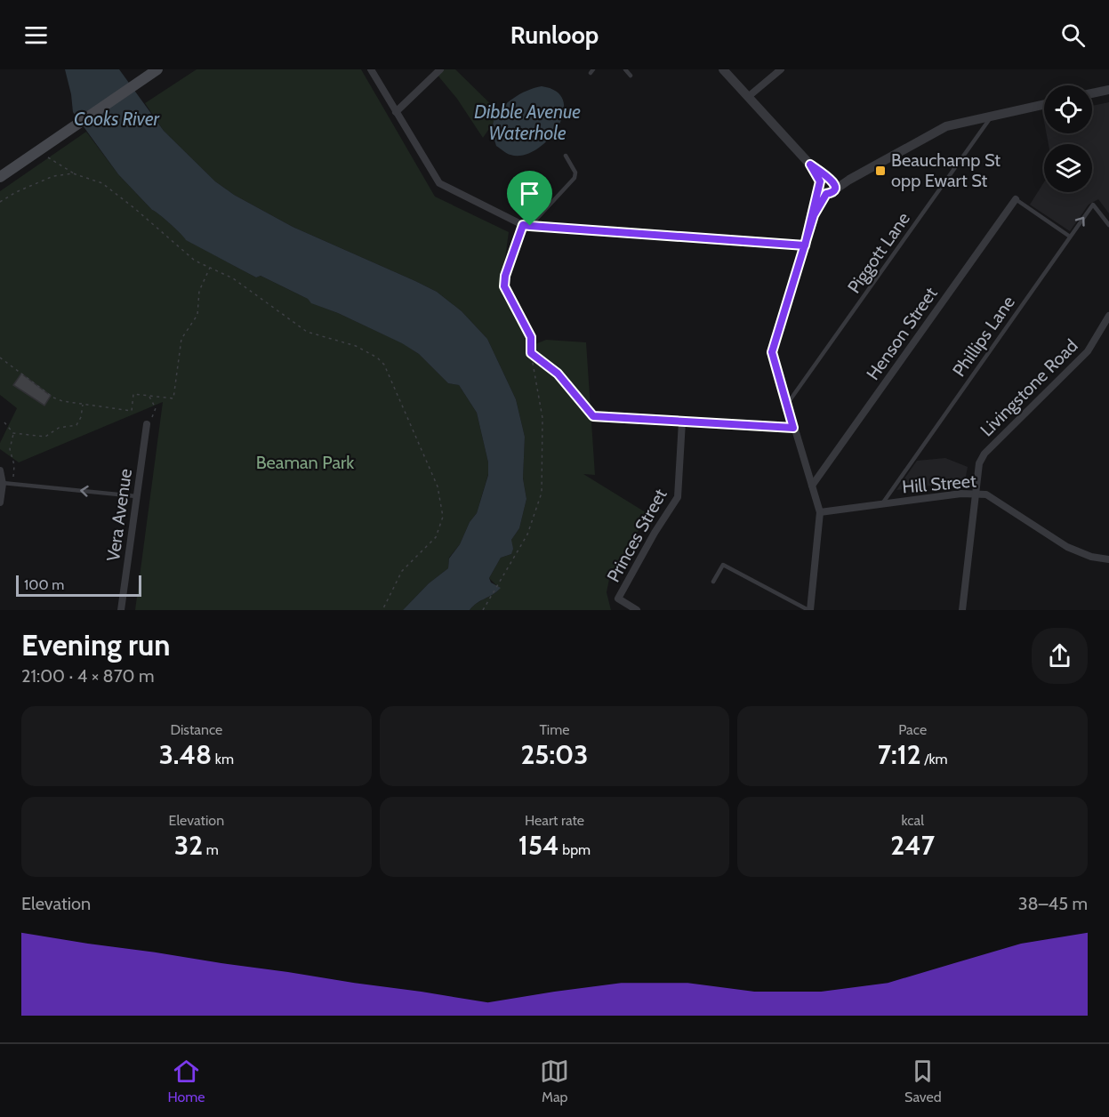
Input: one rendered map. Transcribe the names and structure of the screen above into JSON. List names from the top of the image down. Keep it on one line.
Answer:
{"streets":{"street":["Henson Street","Livingstone Road","Hill Street","Vera Avenue","Princes Street"],"lane":["Piggott Lane","Phillips Lane"]},"crossings":[["Phillips Lane","Hill Street"],["Livingstone Road","Hill Street"]],"water":["Dibble Avenue Waterhole","Cooks River"],"parks":["Beaman Park"],"places":{"transit":["Beauchamp St opp Ewart St"]},"scale_bar":"100 m","page":{"header":"Runloop","scale":"100 m","heading":["Evening run","21:00 · 4 × 870 m"],"stats":[["Distance","3.48 km"],["Time","25:03"],["Pace","7:12 /km"],["Elevation","32 m"],["Heart rate","154 bpm"],["kcal","247"]],"chart":["Elevation","38–45 m"],"tabs":["Home","Map","Saved"]}}
